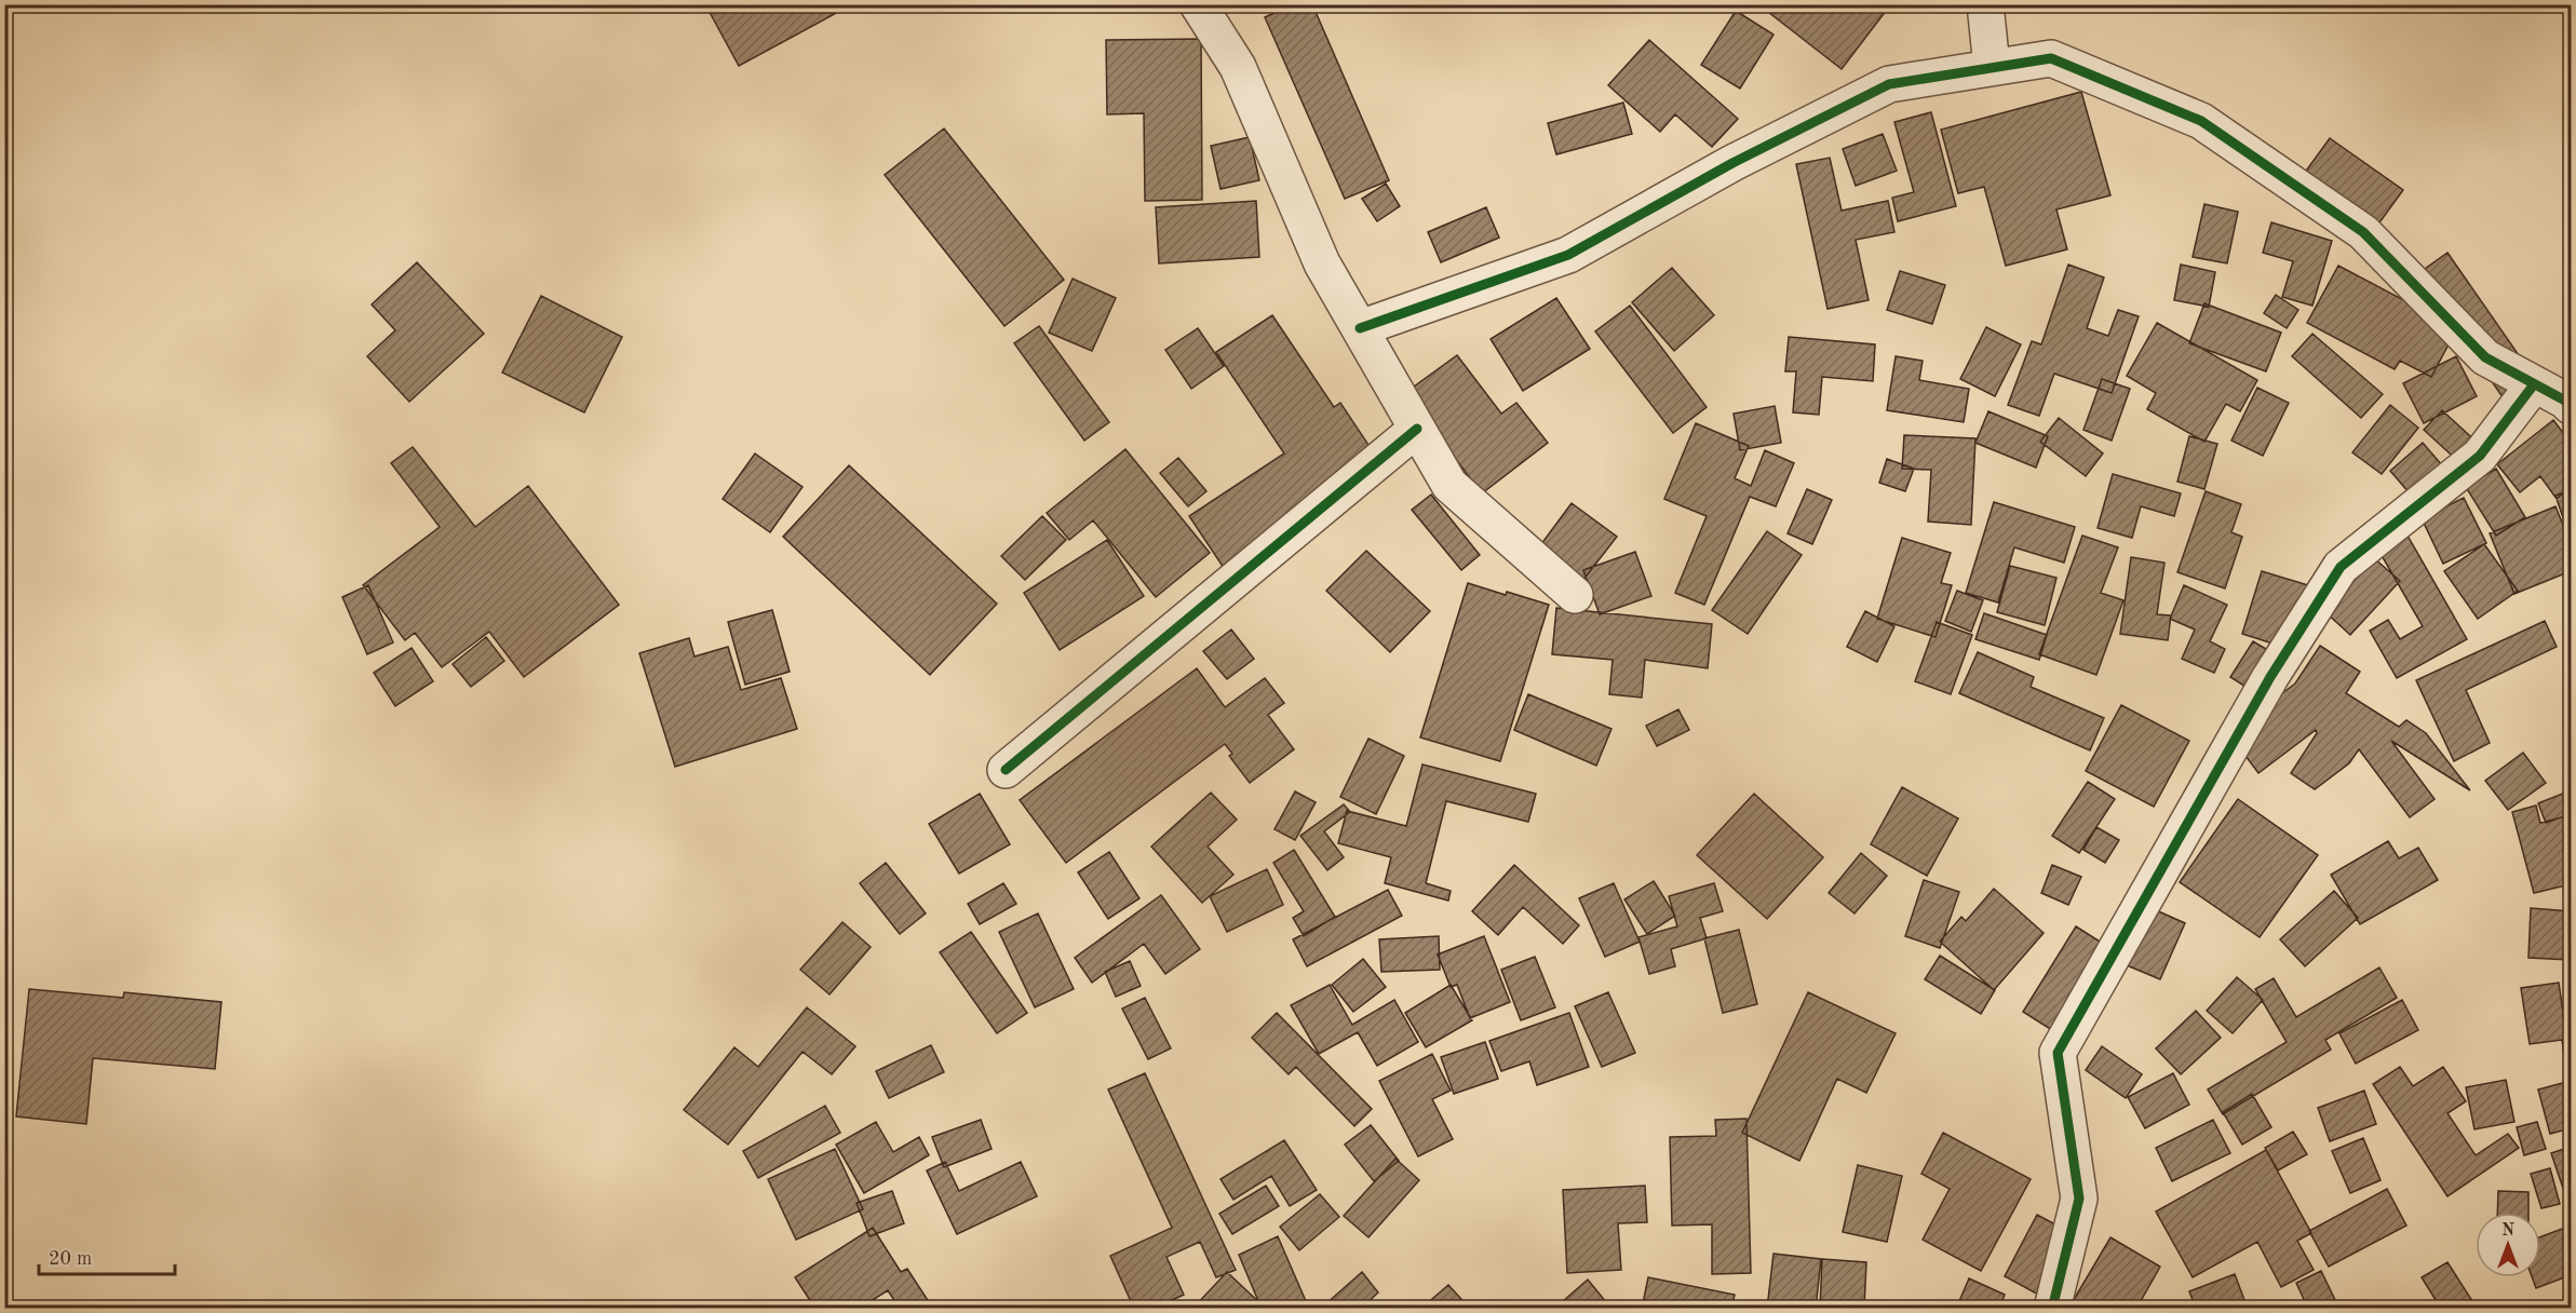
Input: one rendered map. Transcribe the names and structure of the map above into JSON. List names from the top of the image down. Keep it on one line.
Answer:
{"scale_bar":"20 m","north":"top"}
